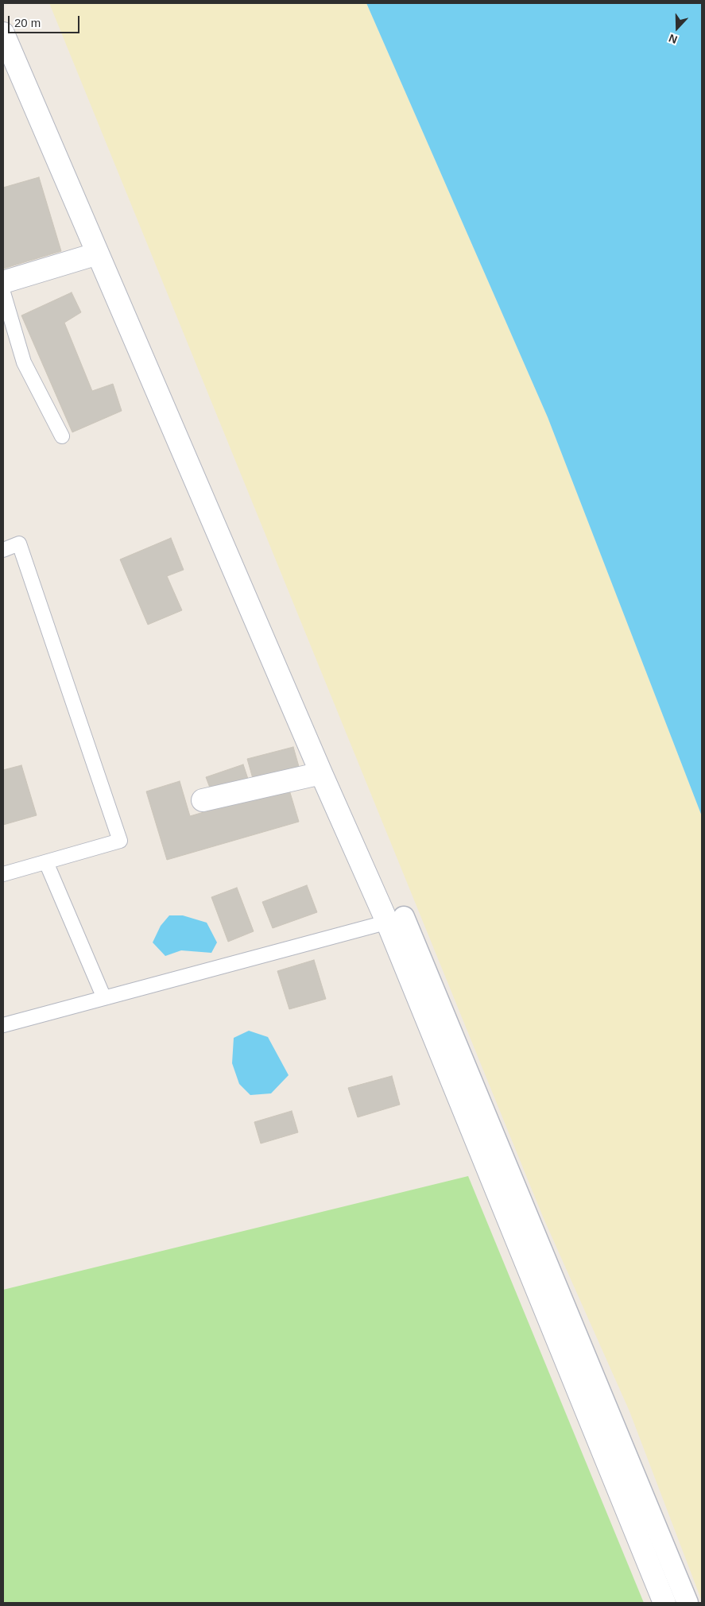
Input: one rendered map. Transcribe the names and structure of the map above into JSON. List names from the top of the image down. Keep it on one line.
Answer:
{"scale_bar":"20 m","north":"bottom"}
